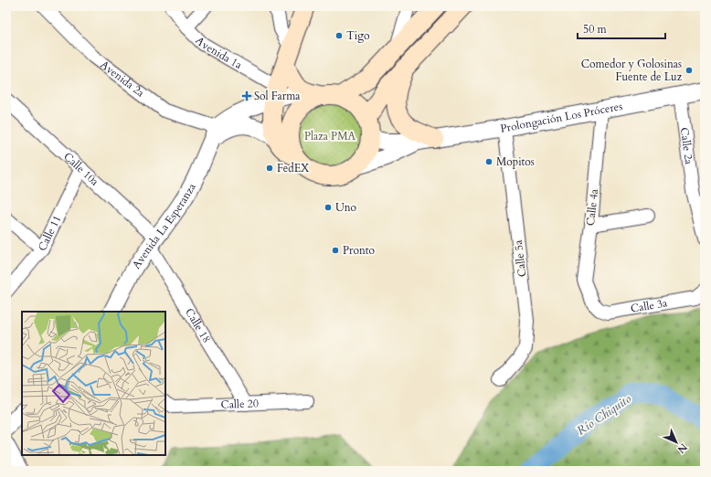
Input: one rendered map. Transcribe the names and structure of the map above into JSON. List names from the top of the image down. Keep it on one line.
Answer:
{"streets":{"street":["Avenida 1a","Avenida 2a","Prolongación Los Próceres","Calle 2a","Calle 10a","Calle 4a","Avenida La Esperanza","Calle 11","Calle 5a","Calle 3a","Calle 18","Calle 20"]},"crossings":[["Avenida 2a","Avenida La Esperanza"],["Prolongación Los Próceres","Calle 2a"],["Prolongación Los Próceres","Calle 4a"],["Prolongación Los Próceres","Calle 5a"],["Calle 10a","Avenida La Esperanza"],["Calle 10a","Calle 11"],["Calle 10a","Calle 18"],["Calle 4a","Calle 3a"],["Avenida La Esperanza","Calle 18"],["Calle 18","Calle 20"]],"water":["Río Chiquito"],"parks":["Plaza PMA"],"places":{"other":["Tigo","Comedor y Golosinas Fuente de Luz","Mopitos","FedEX","Uno","Pronto"],"health":["Sol Farma"]},"scale_bar":"50 m","north":"bottom right"}
